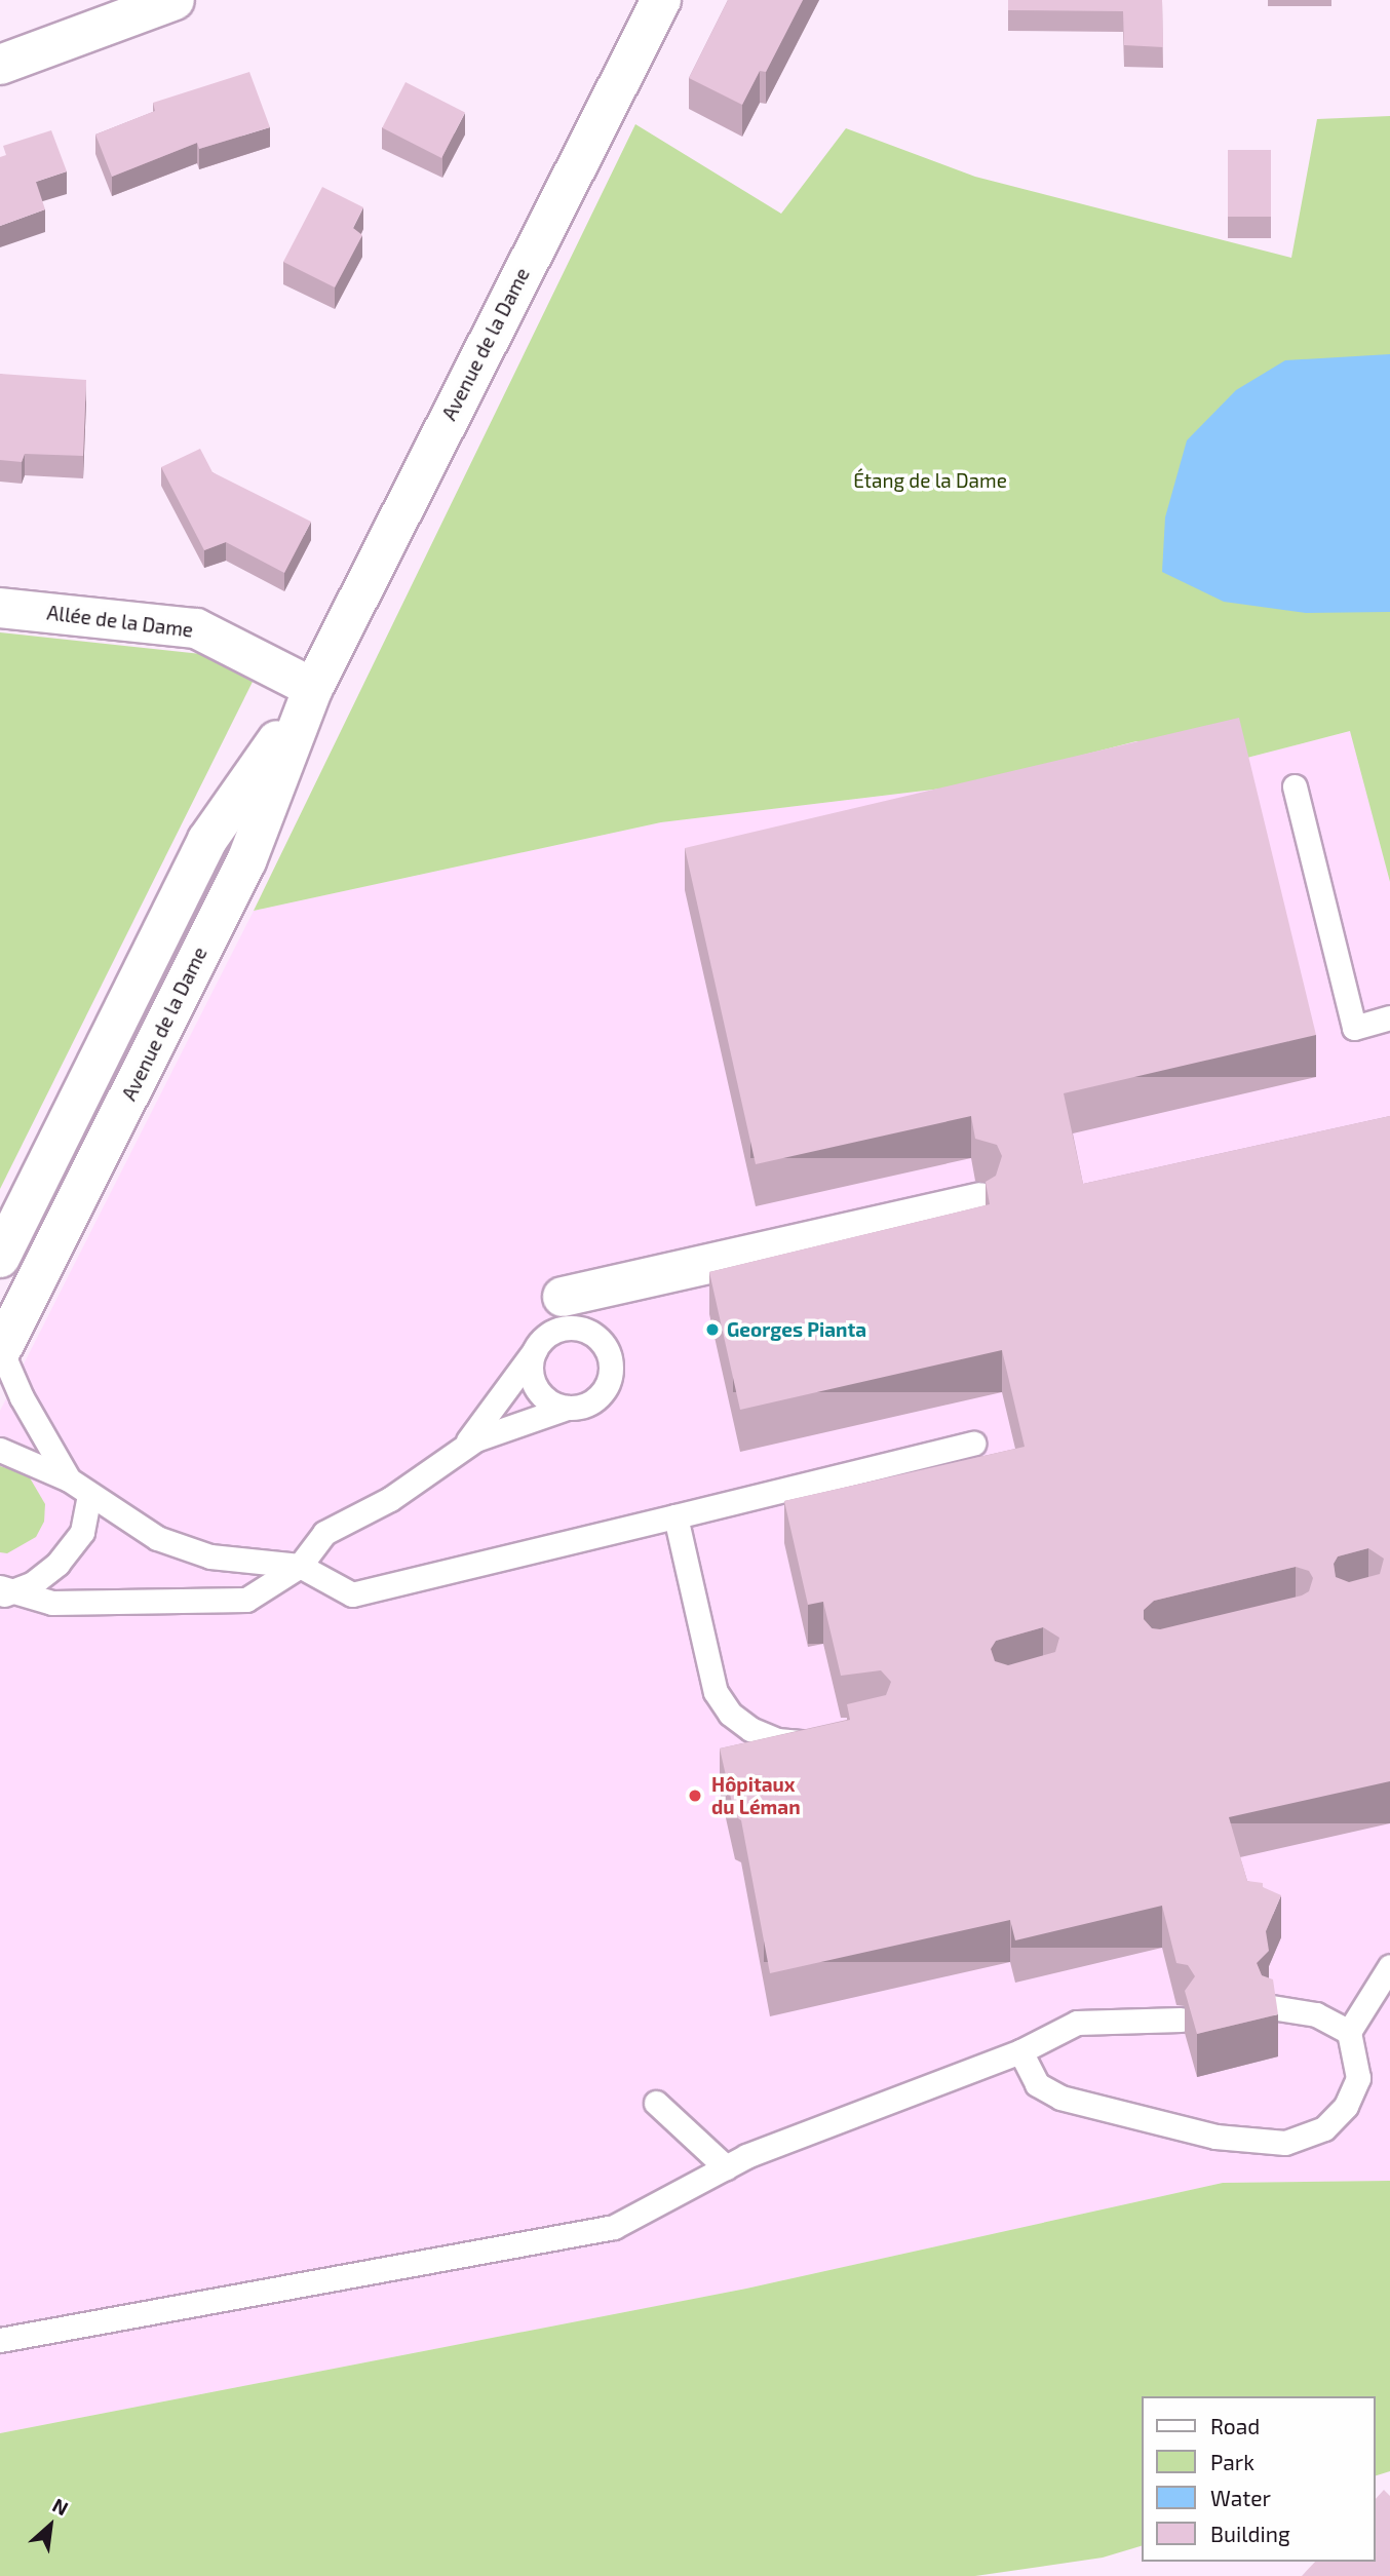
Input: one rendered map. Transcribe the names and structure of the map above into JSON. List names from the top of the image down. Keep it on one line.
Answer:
{"streets":{"main road":["Avenue de la Dame","Allée de la Dame"]},"crossings":[["Avenue de la Dame","Allée de la Dame"]],"parks":["Étang de la Dame"],"places":["Georges Pianta","Hôpitaux du Léman"],"legend":["Road","Park","Water","Building"],"north":"top right"}
